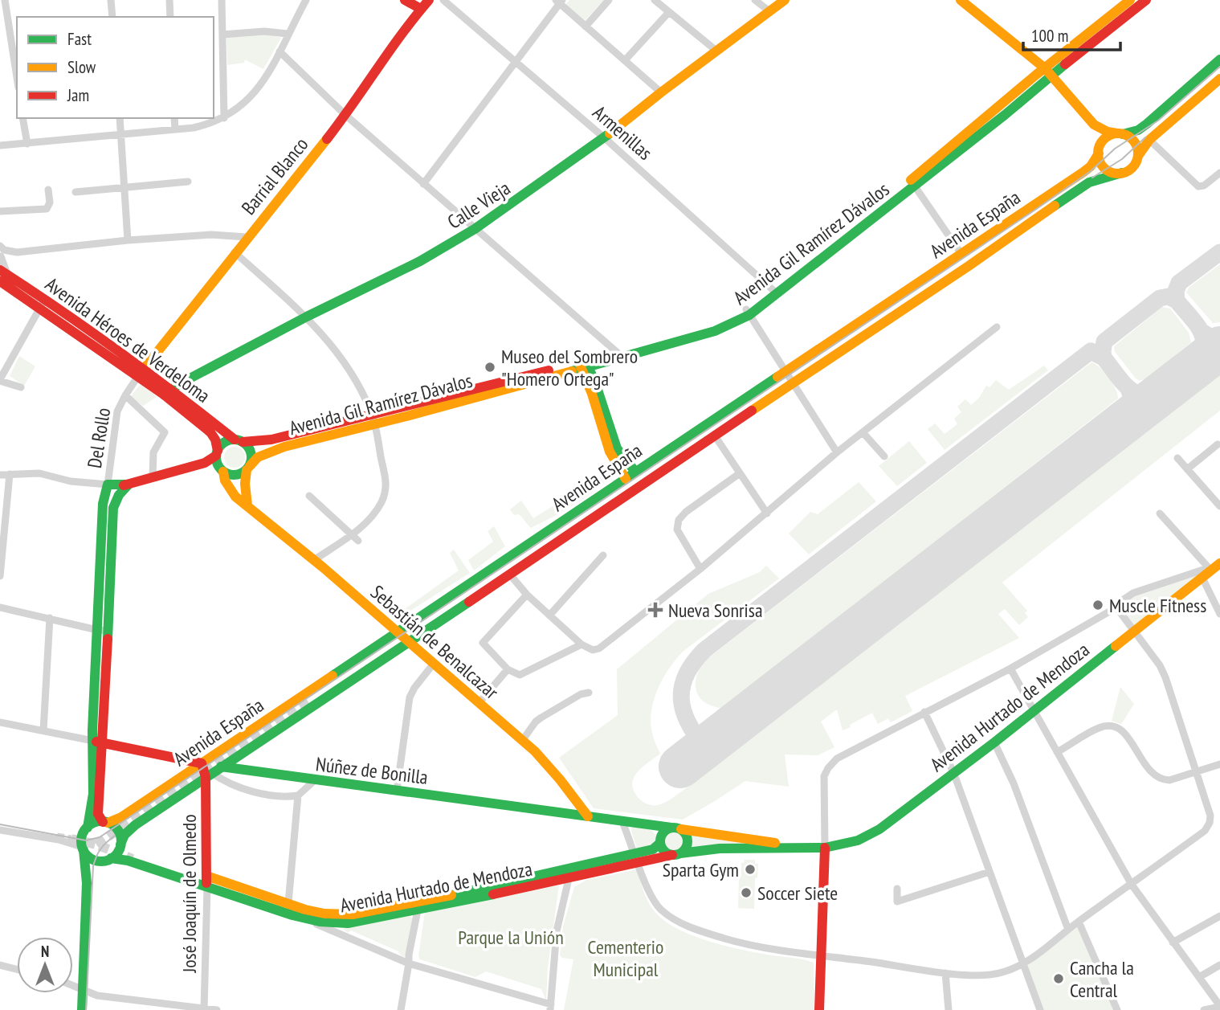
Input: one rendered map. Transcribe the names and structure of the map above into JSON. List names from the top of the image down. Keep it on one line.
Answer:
{"streets":{"main road":["Barrial Blanco","Calle Vieja","Avenida España","Avenida Gil Ramírez Dávalos","Avenida Héroes de Verdeloma","Sebastián de Benalcazar","Avenida Hurtado de Mendoza","Núñez de Bonilla","José Joaquín de Olmedo"],"street":["Armenillas","Del Rollo"]},"crossings":[["Armenillas","Calle Vieja"],["Armenillas","Avenida Gil Ramírez Dávalos"],["Barrial Blanco","Avenida Héroes de Verdeloma"],["Barrial Blanco","Del Rollo"],["Calle Vieja","Avenida Héroes de Verdeloma"],["Avenida España","Sebastián de Benalcazar"],["Avenida España","Avenida Hurtado de Mendoza"],["Avenida España","Núñez de Bonilla"],["Avenida España","José Joaquín de Olmedo"],["Avenida Gil Ramírez Dávalos","Avenida Héroes de Verdeloma"],["Avenida Gil Ramírez Dávalos","Sebastián de Benalcazar"],["Avenida Héroes de Verdeloma","Del Rollo"],["Avenida Héroes de Verdeloma","Sebastián de Benalcazar"],["Sebastián de Benalcazar","Núñez de Bonilla"],["Avenida Hurtado de Mendoza","Núñez de Bonilla"],["Avenida Hurtado de Mendoza","José Joaquín de Olmedo"],["Núñez de Bonilla","José Joaquín de Olmedo"]],"parks":["Parque la Unión","Cementerio Municipal"],"places":{"other":["Museo del Sombrero \"Homero Ortega\"","Muscle Fitness","Sparta Gym","Soccer Siete","Cancha la Central"],"health":["Nueva Sonrisa"]},"legend":["Fast","Slow","Jam"],"scale_bar":"100 m","north":"top"}
